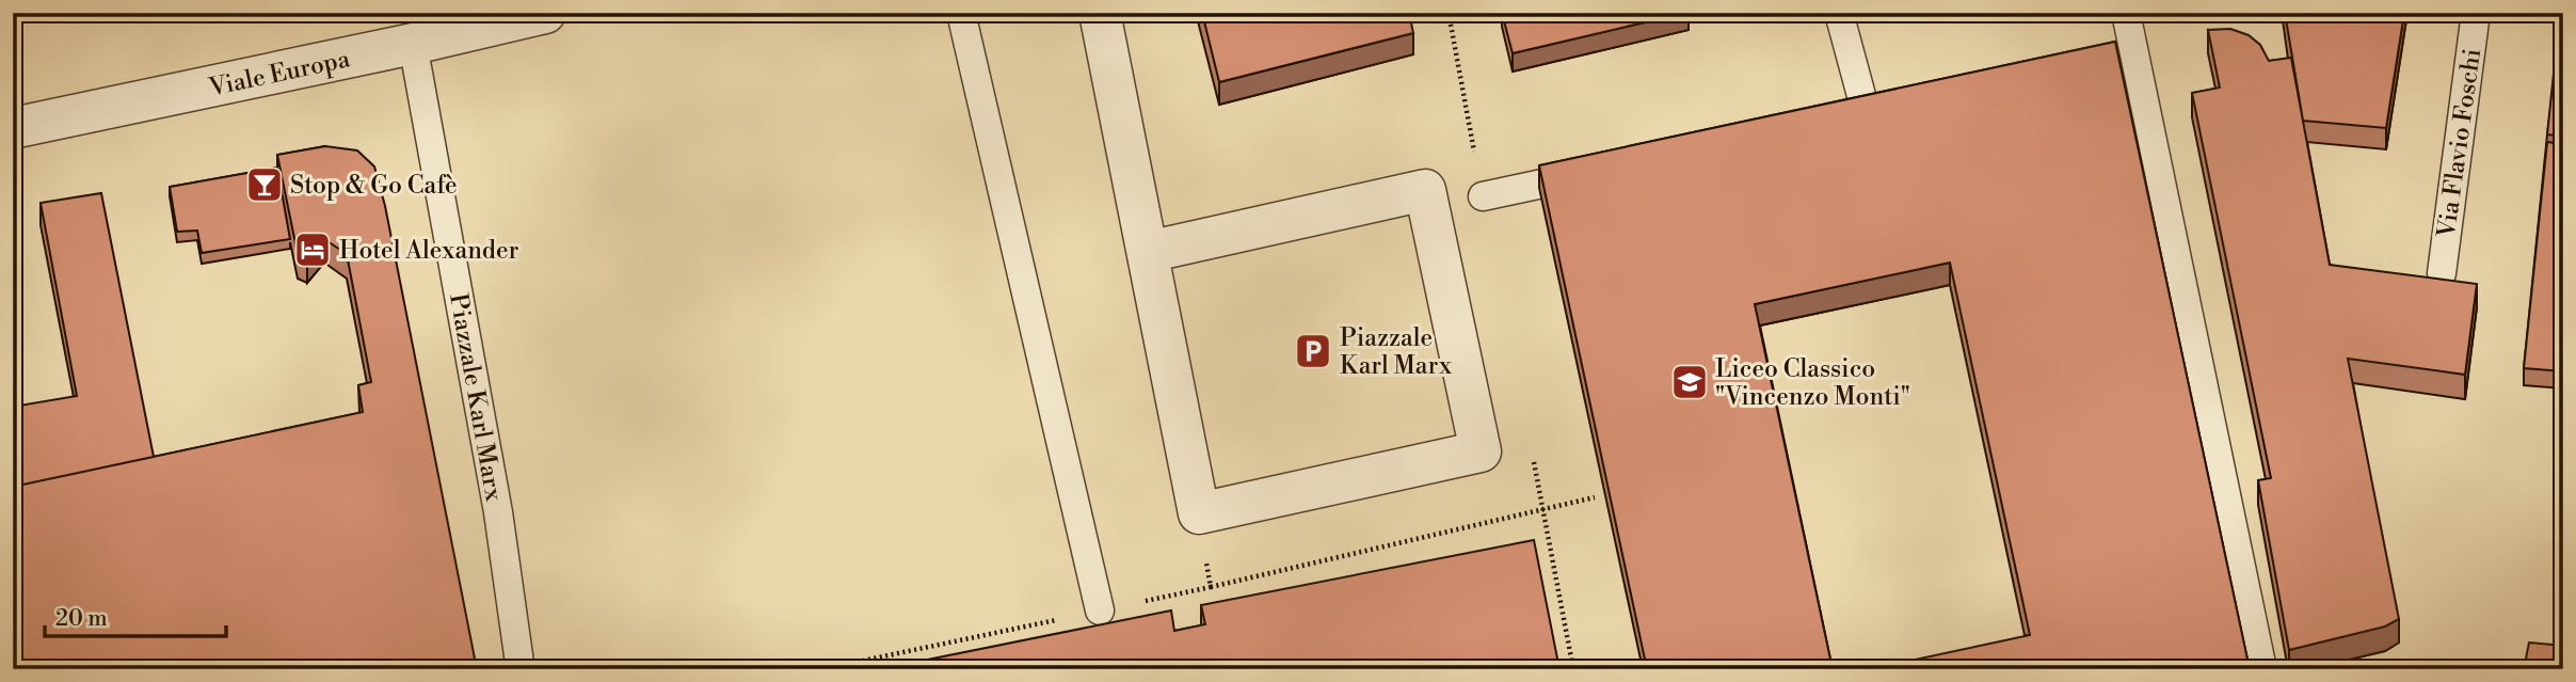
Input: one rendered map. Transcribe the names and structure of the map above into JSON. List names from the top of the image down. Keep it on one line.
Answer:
{"streets":{"street":["Viale Europa"],"lane":["Via Flavio Foschi","Piazzale Karl Marx"]},"crossings":[["Viale Europa","Piazzale Karl Marx"]],"places":{"bar":["Stop & Go Cafè"],"hotel":["Hotel Alexander"],"parking":["Piazzale Karl Marx"],"school or university":["Liceo Classico \"Vincenzo Monti\""]},"scale_bar":"20 m"}
